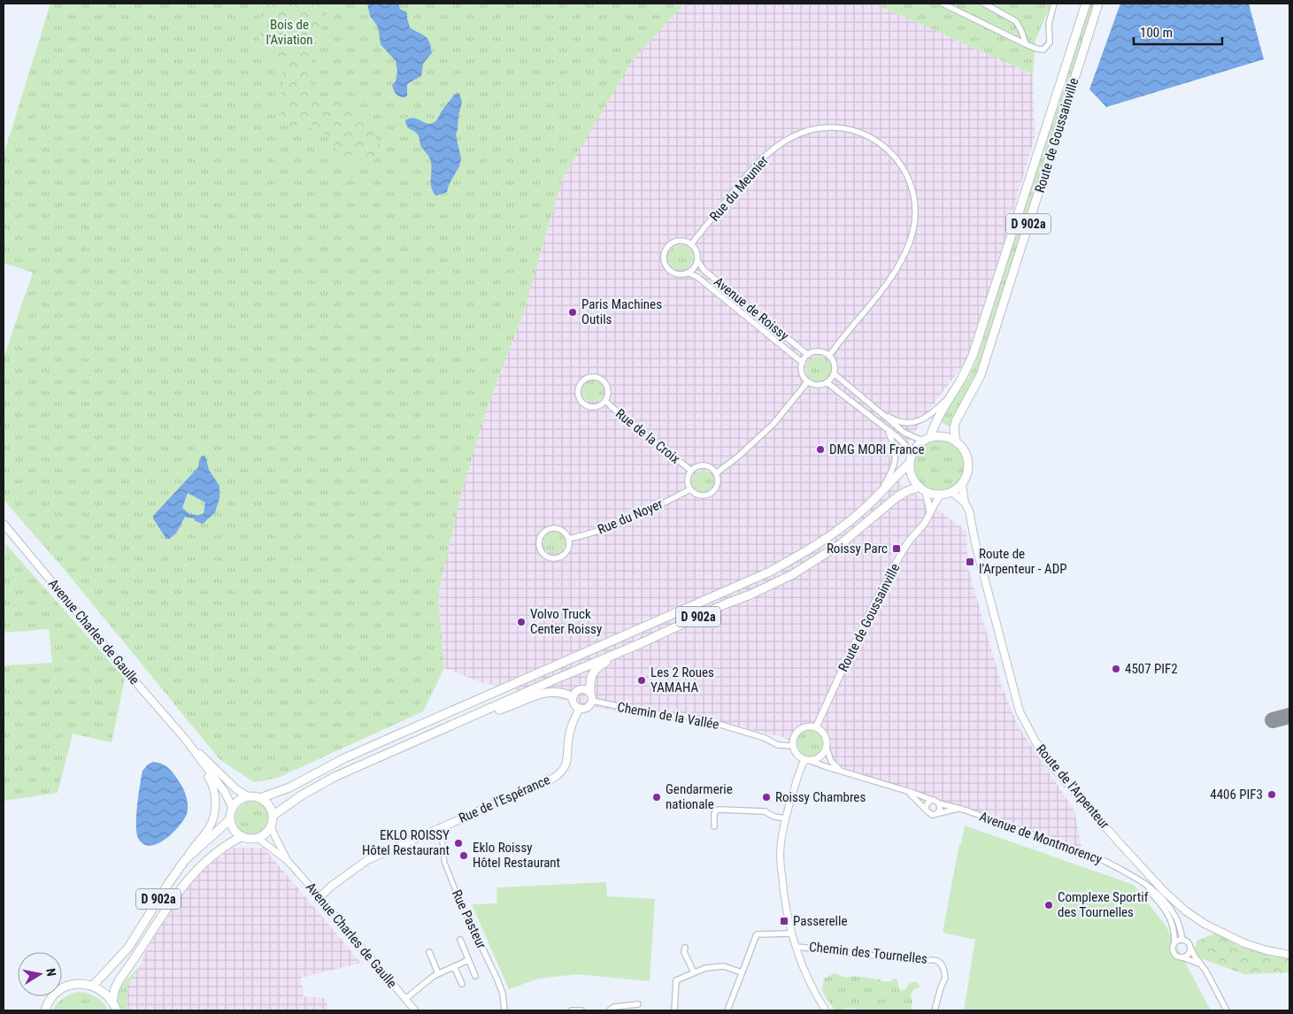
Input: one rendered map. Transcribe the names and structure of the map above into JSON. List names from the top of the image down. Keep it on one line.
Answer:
{"streets":{"main road":["Route de Goussainville","D 902a","Avenue Charles de Gaulle","Route de l'Arpenteur","Rue de l'Espérance"],"street":["Rue du Meunier","Avenue de Roissy","Rue de la Croix","Rue du Noyer","Chemin de la Vallée","Avenue de Montmorency","Rue Pasteur","Chemin des Tournelles"]},"crossings":[["Route de Goussainville","D 902a"],["Route de Goussainville","Chemin de la Vallée"],["Route de Goussainville","Route de l'Arpenteur"],["Rue du Meunier","Avenue de Roissy"],["D 902a","Avenue Charles de Gaulle"],["D 902a","Route de l'Arpenteur"],["Rue de la Croix","Rue du Noyer"],["Avenue Charles de Gaulle","Rue de l'Espérance"],["Chemin de la Vallée","Rue de l'Espérance"],["Rue de l'Espérance","Rue Pasteur"]],"parks":["Bois de l'Aviation"],"places":{"other":["Paris Machines Outils","DMG MORI France","Volvo Truck Center Roissy","4507 PIF2","Les 2 Roues YAMAHA","4406 PIF3","Gendarmerie nationale","Roissy Chambres","EKLO ROISSY Hôtel Restaurant","Eklo Roissy Hôtel Restaurant","Complexe Sportif des Tournelles"],"transit":["Roissy Parc","Route de l'Arpenteur - ADP","Passerelle"]},"scale_bar":"100 m","north":"right"}
